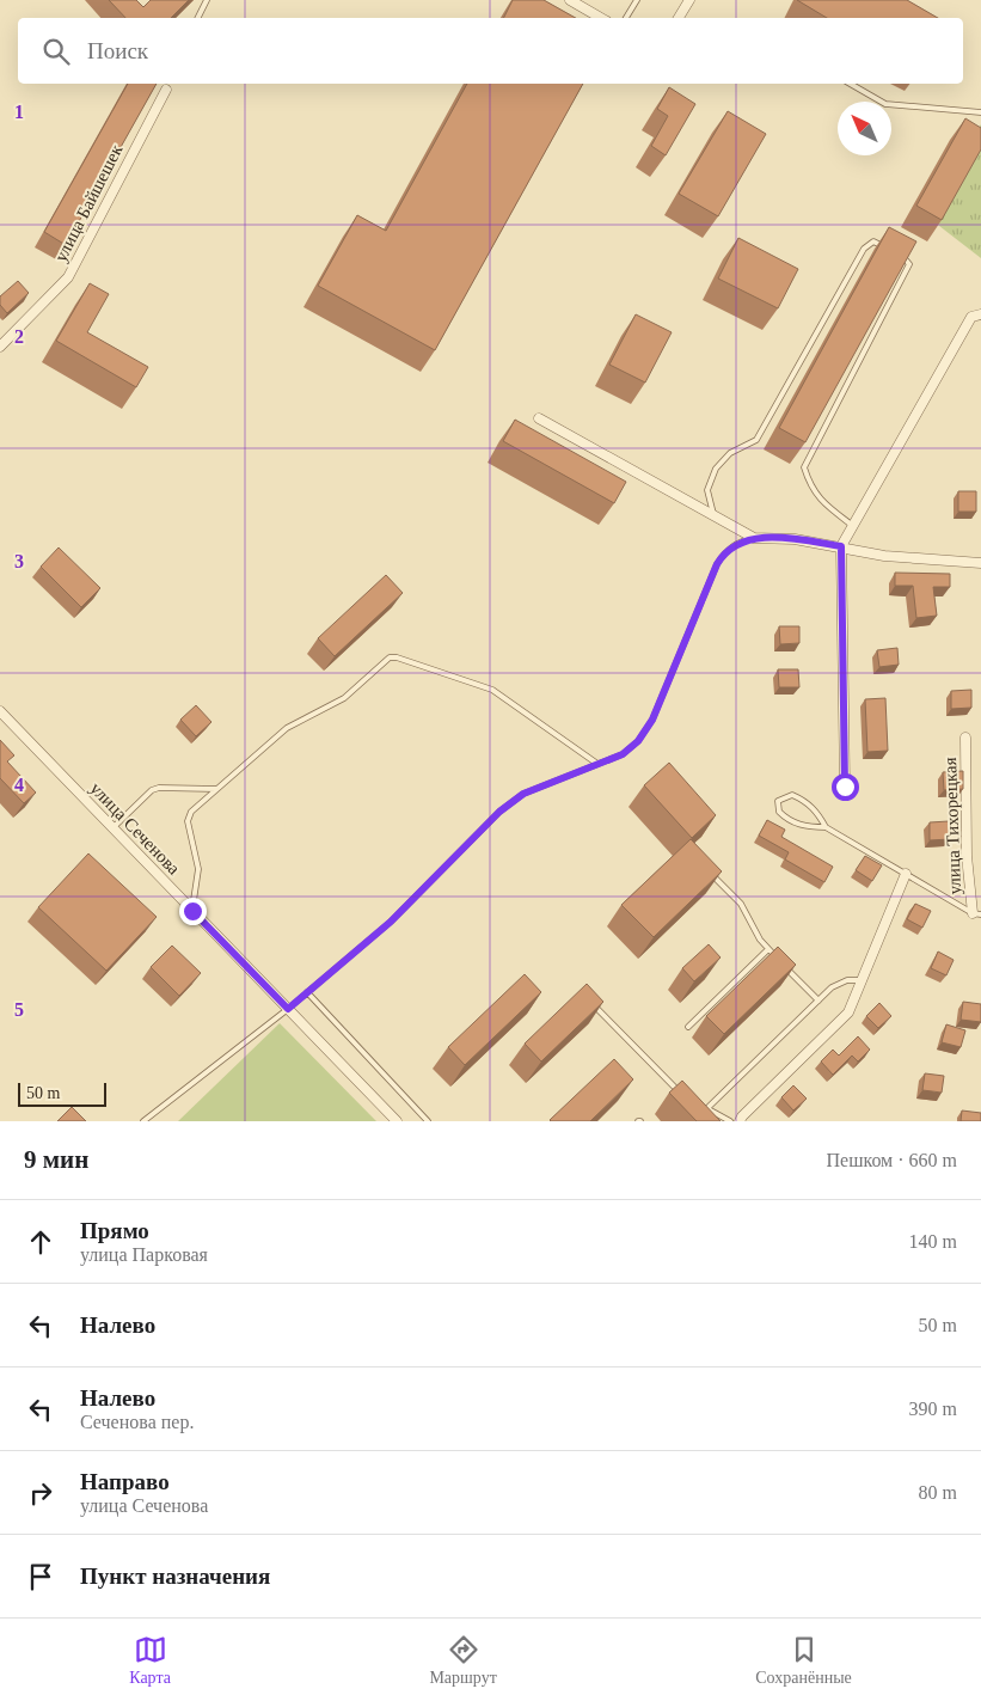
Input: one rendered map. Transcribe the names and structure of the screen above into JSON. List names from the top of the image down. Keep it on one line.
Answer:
{"streets":{"street":["улица Байшешек","улица Тихорецкая","улица Сеченова"]},"scale_bar":"50 m","north":"top left","page":{"search":"Поиск","scale":"50 m","heading":["9 мин","Пешком · 660 m"],"list":[["Прямо","улица Парковая","140 m"],["Налево","50 m"],["Налево","Сеченова пер.","390 m"],["Направо","улица Сеченова","80 m"],"Пункт назначения"],"nav":["Карта","Маршрут","Сохранённые"]},"grid":{"rows":["1","2","3","4","5"]}}
